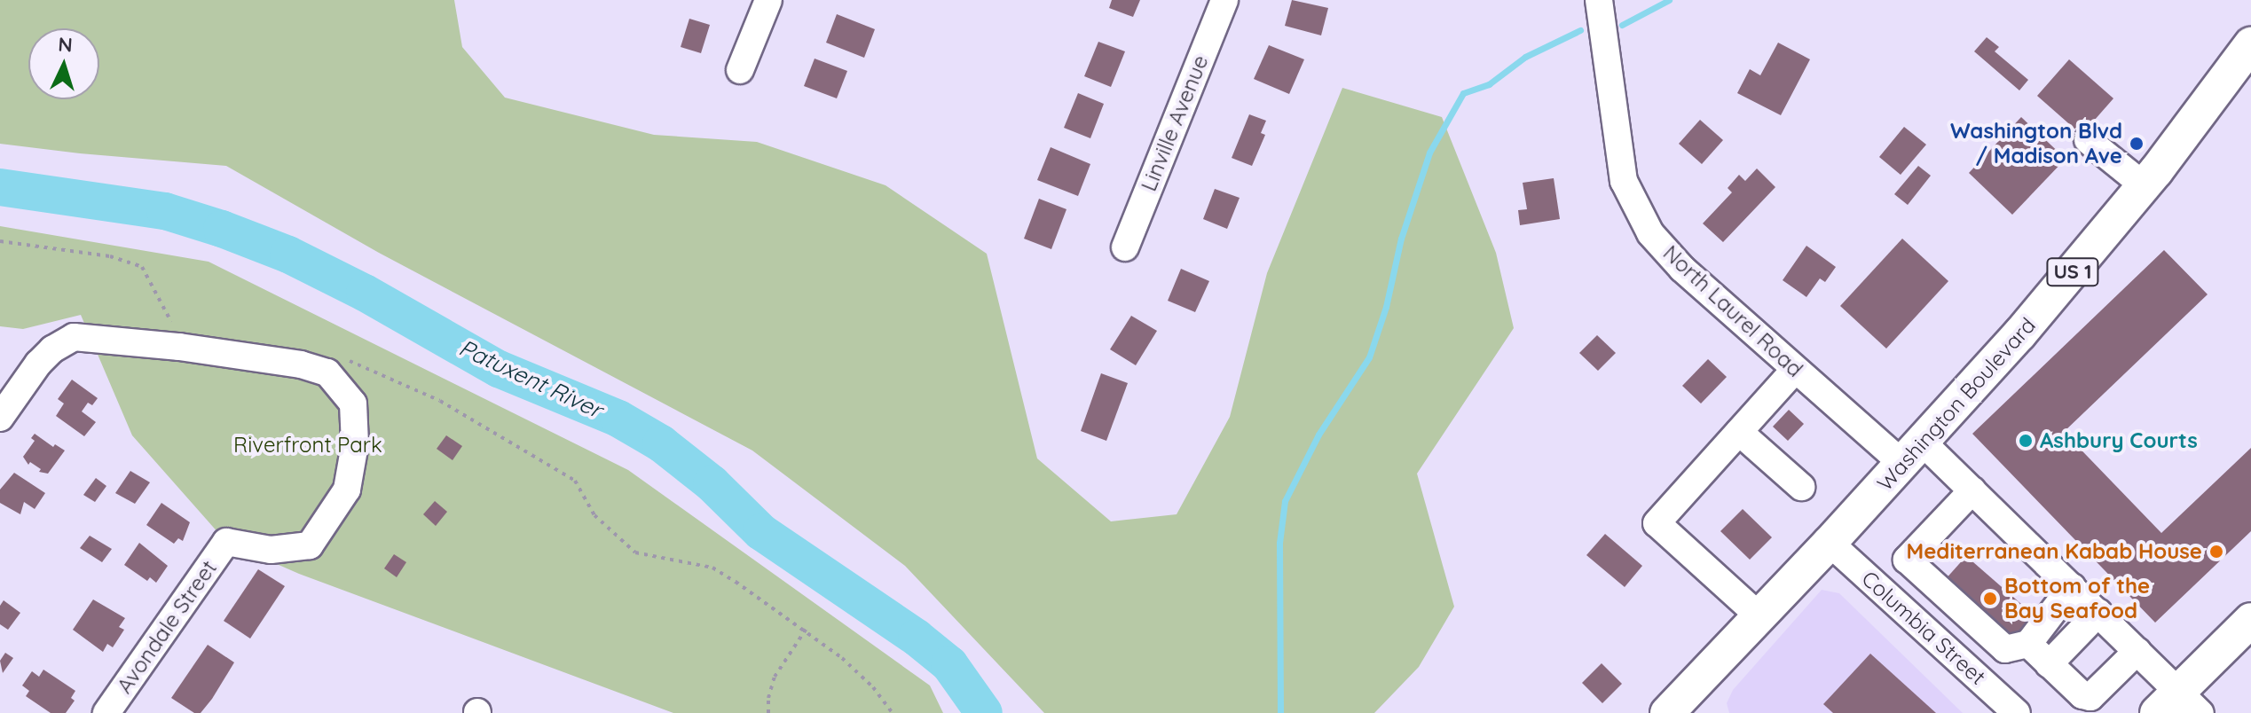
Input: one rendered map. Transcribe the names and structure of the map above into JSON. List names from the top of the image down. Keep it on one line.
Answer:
{"streets":{"main road":["US 1","Washington Boulevard"],"street":["Linville Avenue","North Laurel Road","Avondale Street","Columbia Street"]},"crossings":[["North Laurel Road","Washington Boulevard"],["Washington Boulevard","Columbia Street"]],"water":["Patuxent River"],"parks":["Riverfront Park"],"places":["Washington Blvd / Madison Ave","Ashbury Courts","Mediterranean Kabab House","Bottom of the Bay Seafood"],"north":"top"}
